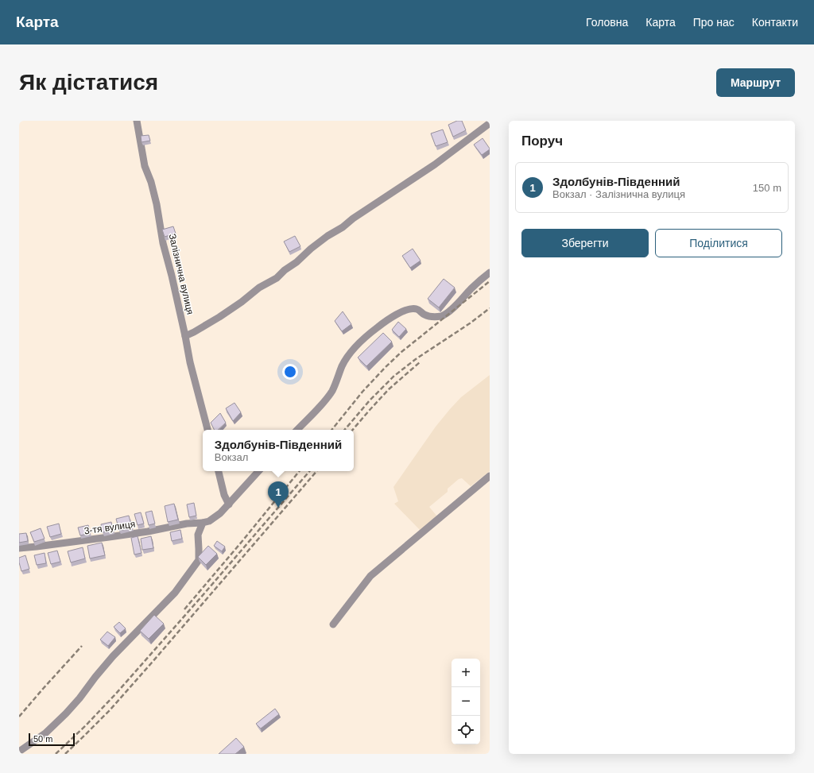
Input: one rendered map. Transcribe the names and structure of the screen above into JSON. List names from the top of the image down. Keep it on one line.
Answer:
{"streets":{"street":["Залізнична вулиця","3-тя вулиця"]},"scale_bar":"50 m","page":{"header":"Карта","nav":["Головна","Карта","Про нас","Контакти"],"buttons":["Маршрут",["Зберегти","Поділитися"]],"title":"Як дістатися","heading":"Поруч","list":[{"mark":"1","name":"Здолбунів-Південний","note":"Вокзал · Залізнична вулиця","value":"150 m"}],"popup":["Здолбунів-Південний","Вокзал"],"pins":"1","map_buttons":["+","−"],"scale":"50 m"}}
